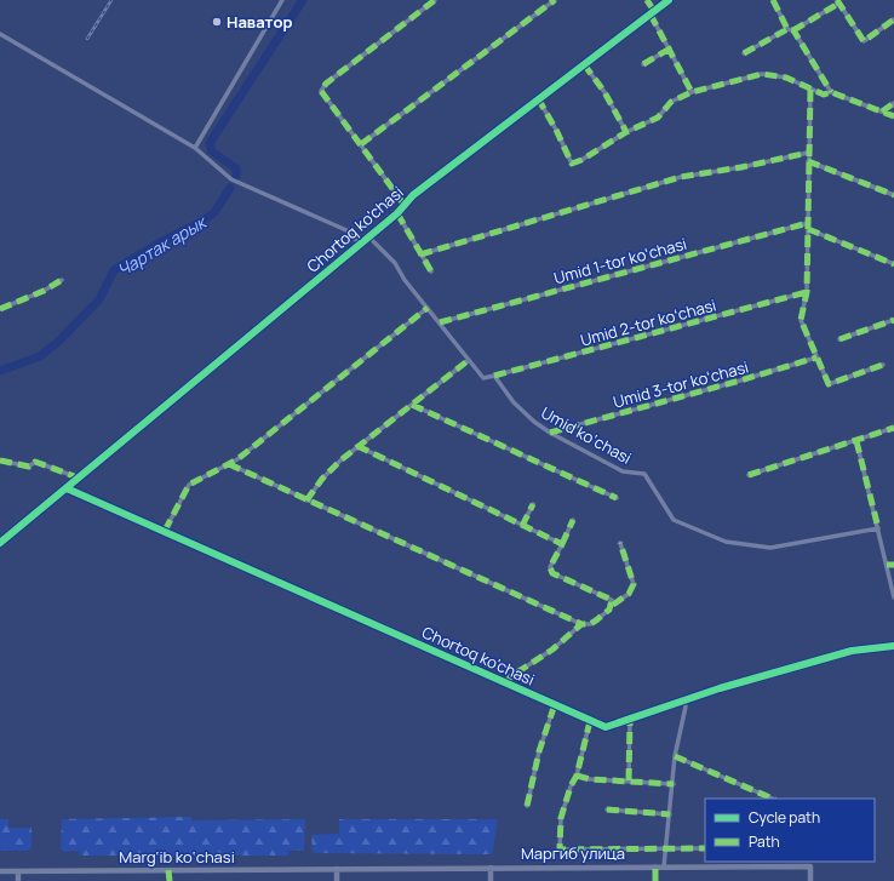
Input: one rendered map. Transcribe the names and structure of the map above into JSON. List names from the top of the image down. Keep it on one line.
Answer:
{"streets":{"street":["Chortoq ko'chasi","Umid 1-tor koʻchasi","Umid 2-tor koʻchasi","Umid 3-tor koʻchasi","Umid ko‘chasi","Маргиб улица","Marg‘ib ko‘chasi"]},"crossings":[["Umid 2-tor koʻchasi","Umid ko‘chasi"],["Umid 3-tor koʻchasi","Umid ko‘chasi"],["Маргиб улица","Marg‘ib ko‘chasi"]],"water":["Чартак арык"],"places":["Наватор"],"legend":["Cycle path","Path"]}
